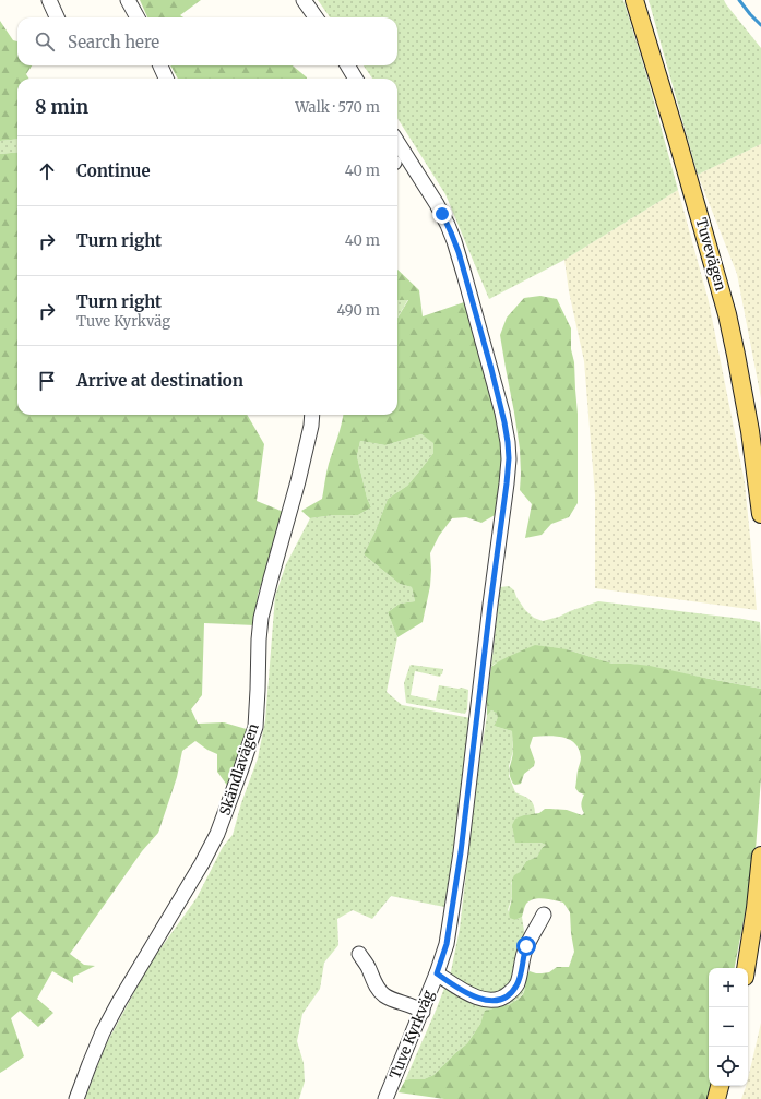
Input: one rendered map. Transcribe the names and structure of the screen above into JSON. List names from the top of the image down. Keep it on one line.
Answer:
{"streets":{"main road":["Tuvevägen"],"street":["Skändlavägen","Tuve Kyrkväg"]},"page":{"search":"Search here","heading":["8 min","Walk · 570 m"],"list":[["Continue","40 m"],["Turn right","40 m"],["Turn right","Tuve Kyrkväg","490 m"],"Arrive at destination"],"map_buttons":["+","−"]}}
